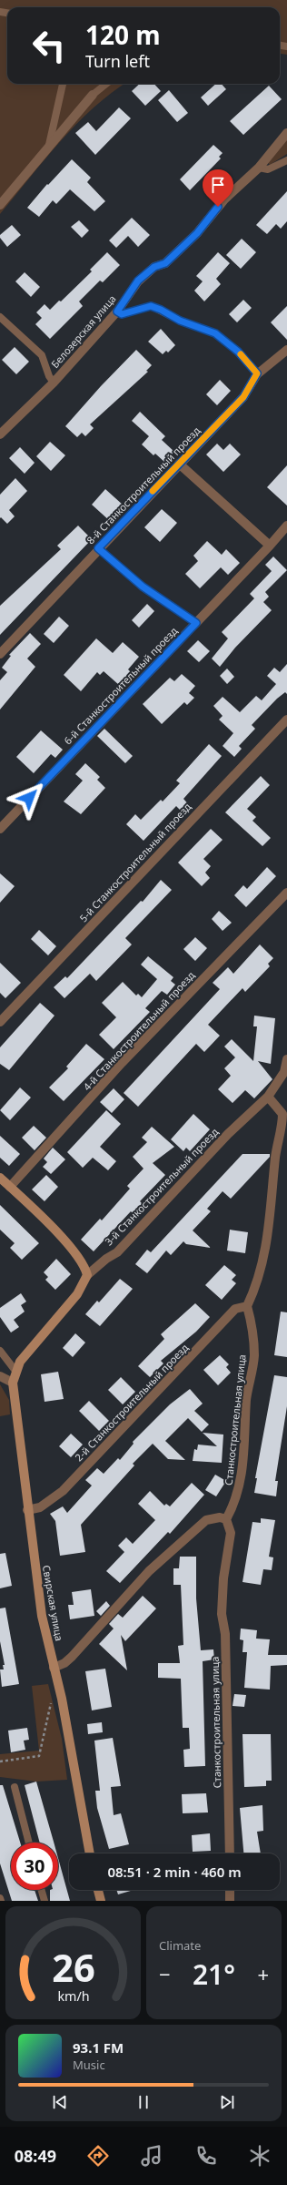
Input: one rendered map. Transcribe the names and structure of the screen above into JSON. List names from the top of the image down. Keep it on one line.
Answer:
{"streets":{"street":["Белозерская улица","8-й Станкостроительный проезд","6-й Станкостроительный проезд","5-й Станкостроительный проезд","4-й Станкостроительный проезд","3-й Станкостроительный проезд","2-й Станкостроительный проезд","Станкостроительная улица","Свирская улица"]},"crossings":[["3-й Станкостроительный проезд","Свирская улица"],["2-й Станкостроительный проезд","Станкостроительная улица"],["2-й Станкостроительный проезд","Свирская улица"]],"page":{"turn":["120 m","Turn left"],"limit":"30","trip":"08:51 · 2 min · 460 m","tile":"Climate","heat":["−","21°","+"],"song":["93.1 FM","Music"],"tabs":"08:49","gauge":["26","km/h"]}}
